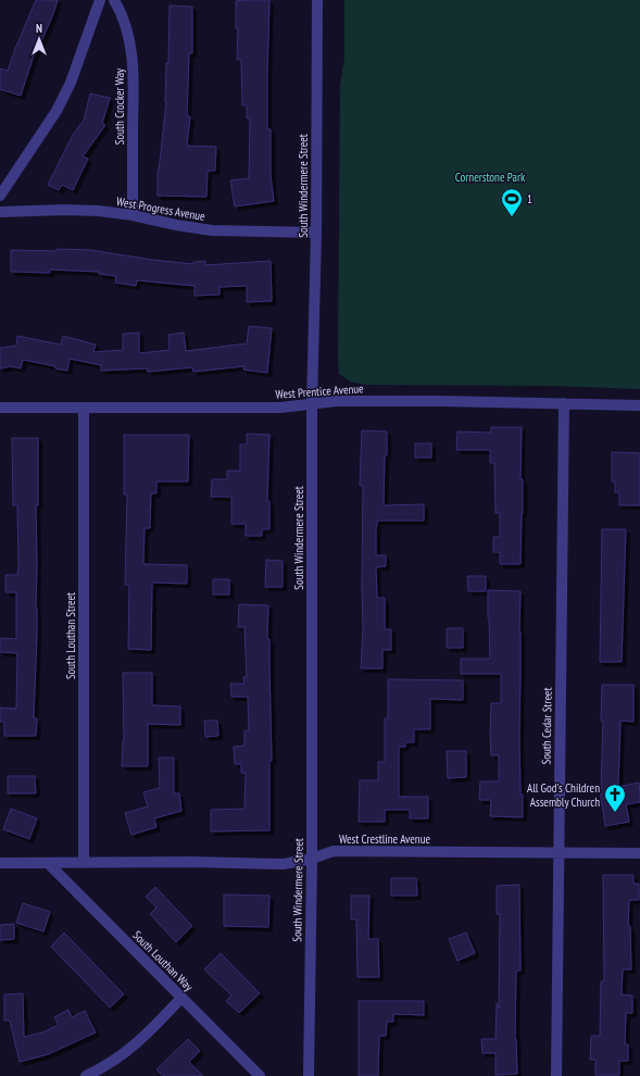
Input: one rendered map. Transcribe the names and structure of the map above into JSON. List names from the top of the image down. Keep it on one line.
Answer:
{"streets":{"street":["South Crocker Way","South Windermere Street","West Progress Avenue","West Prentice Avenue","South Louthan Street","South Cedar Street","West Crestline Avenue","South Louthan Way"]},"crossings":[["South Crocker Way","West Progress Avenue"],["South Windermere Street","West Progress Avenue"],["South Windermere Street","West Prentice Avenue"],["South Windermere Street","West Crestline Avenue"],["West Prentice Avenue","South Louthan Street"],["West Prentice Avenue","South Cedar Street"],["South Louthan Street","West Crestline Avenue"],["South Cedar Street","West Crestline Avenue"],["West Crestline Avenue","South Louthan Way"]],"parks":["Cornerstone Park"],"places":{"sports":["1"],"church":["All God's Children Assembly Church"]},"north":"top"}
